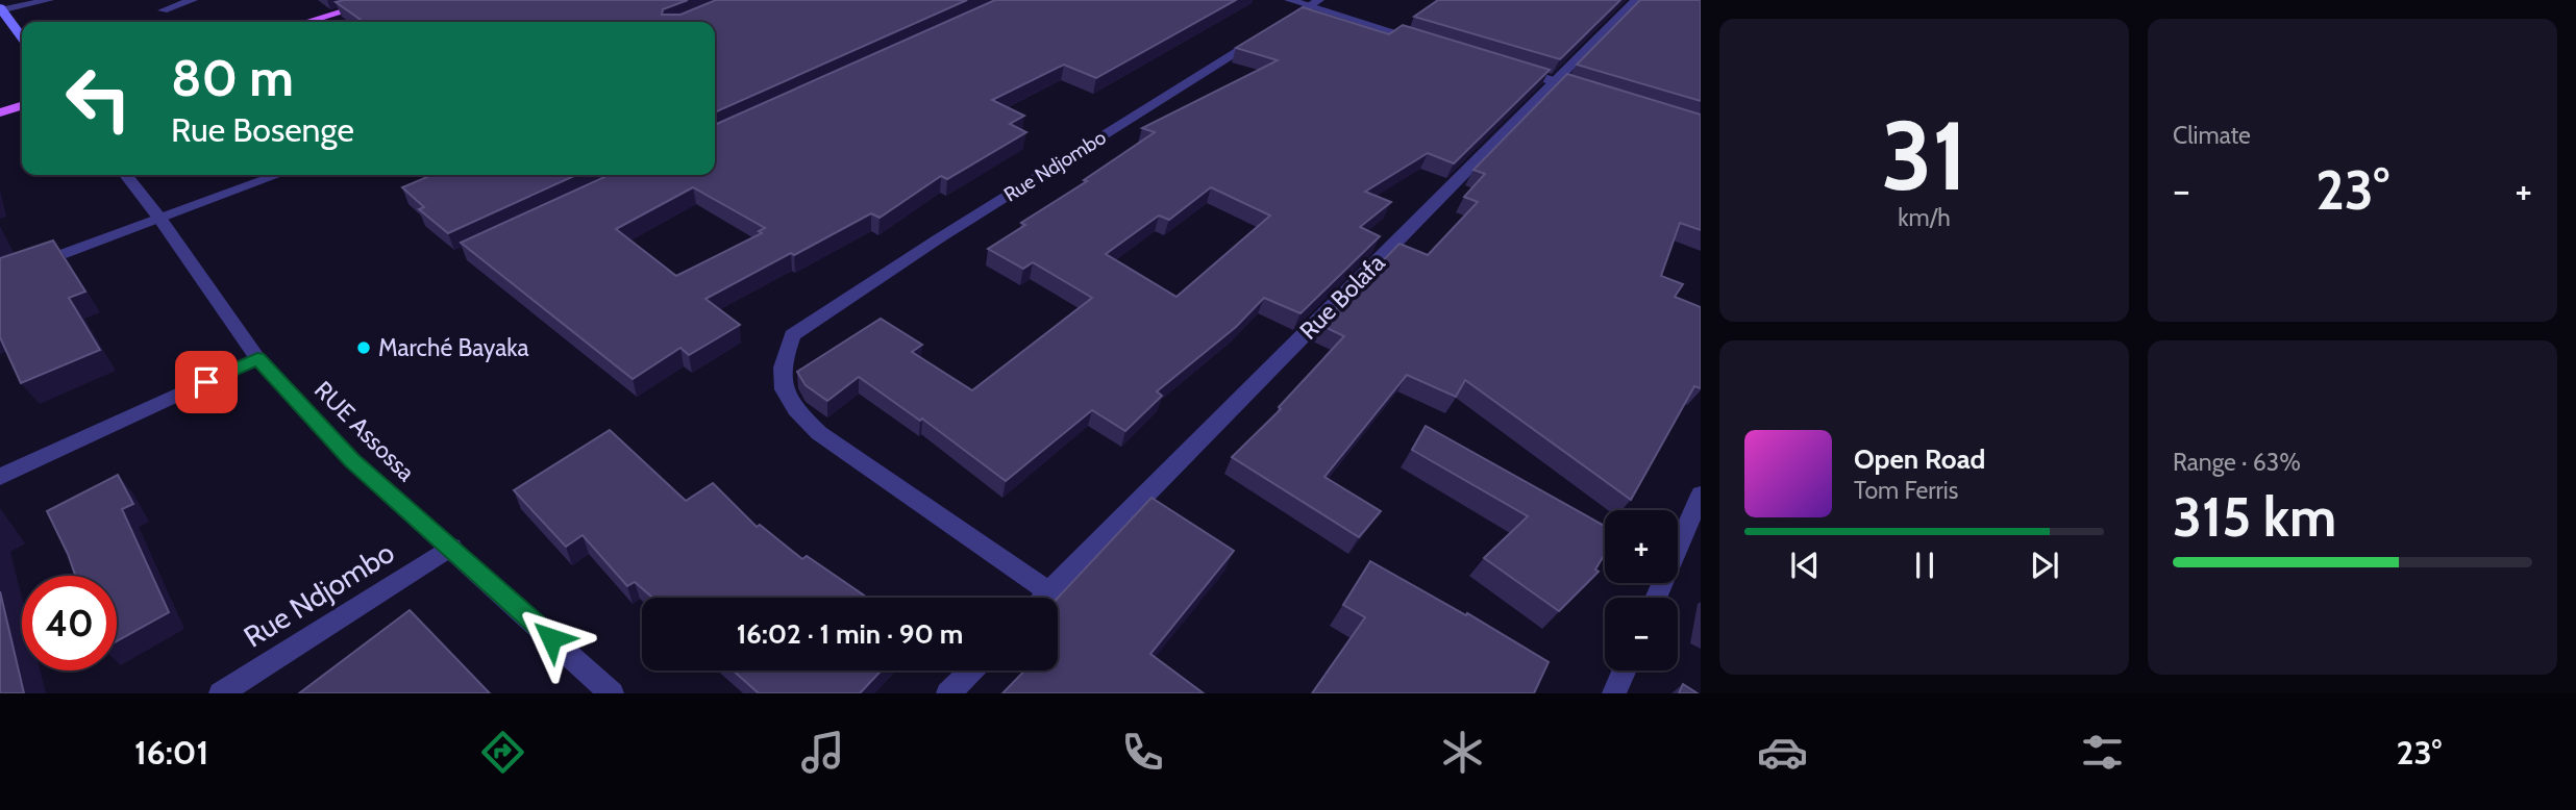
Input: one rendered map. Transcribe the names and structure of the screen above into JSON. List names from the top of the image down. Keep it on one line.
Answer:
{"streets":{"street":["Rue Ndjombo","Rue Bolafa","RUE Assossa"]},"crossings":[["Rue Ndjombo","Rue Bolafa"],["Rue Ndjombo","RUE Assossa"]],"places":["Marché Bayaka"],"page":{"tile":[["31","km/h"],"Climate",["Range · 63%","315 km"]],"turn":["80 m","Rue Bosenge"],"heat":["−","23°","+"],"song":["Open Road","Tom Ferris"],"map_buttons":["+","−"],"limit":"40","trip":"16:02 · 1 min · 90 m","tabs":["16:01","23°"]}}
